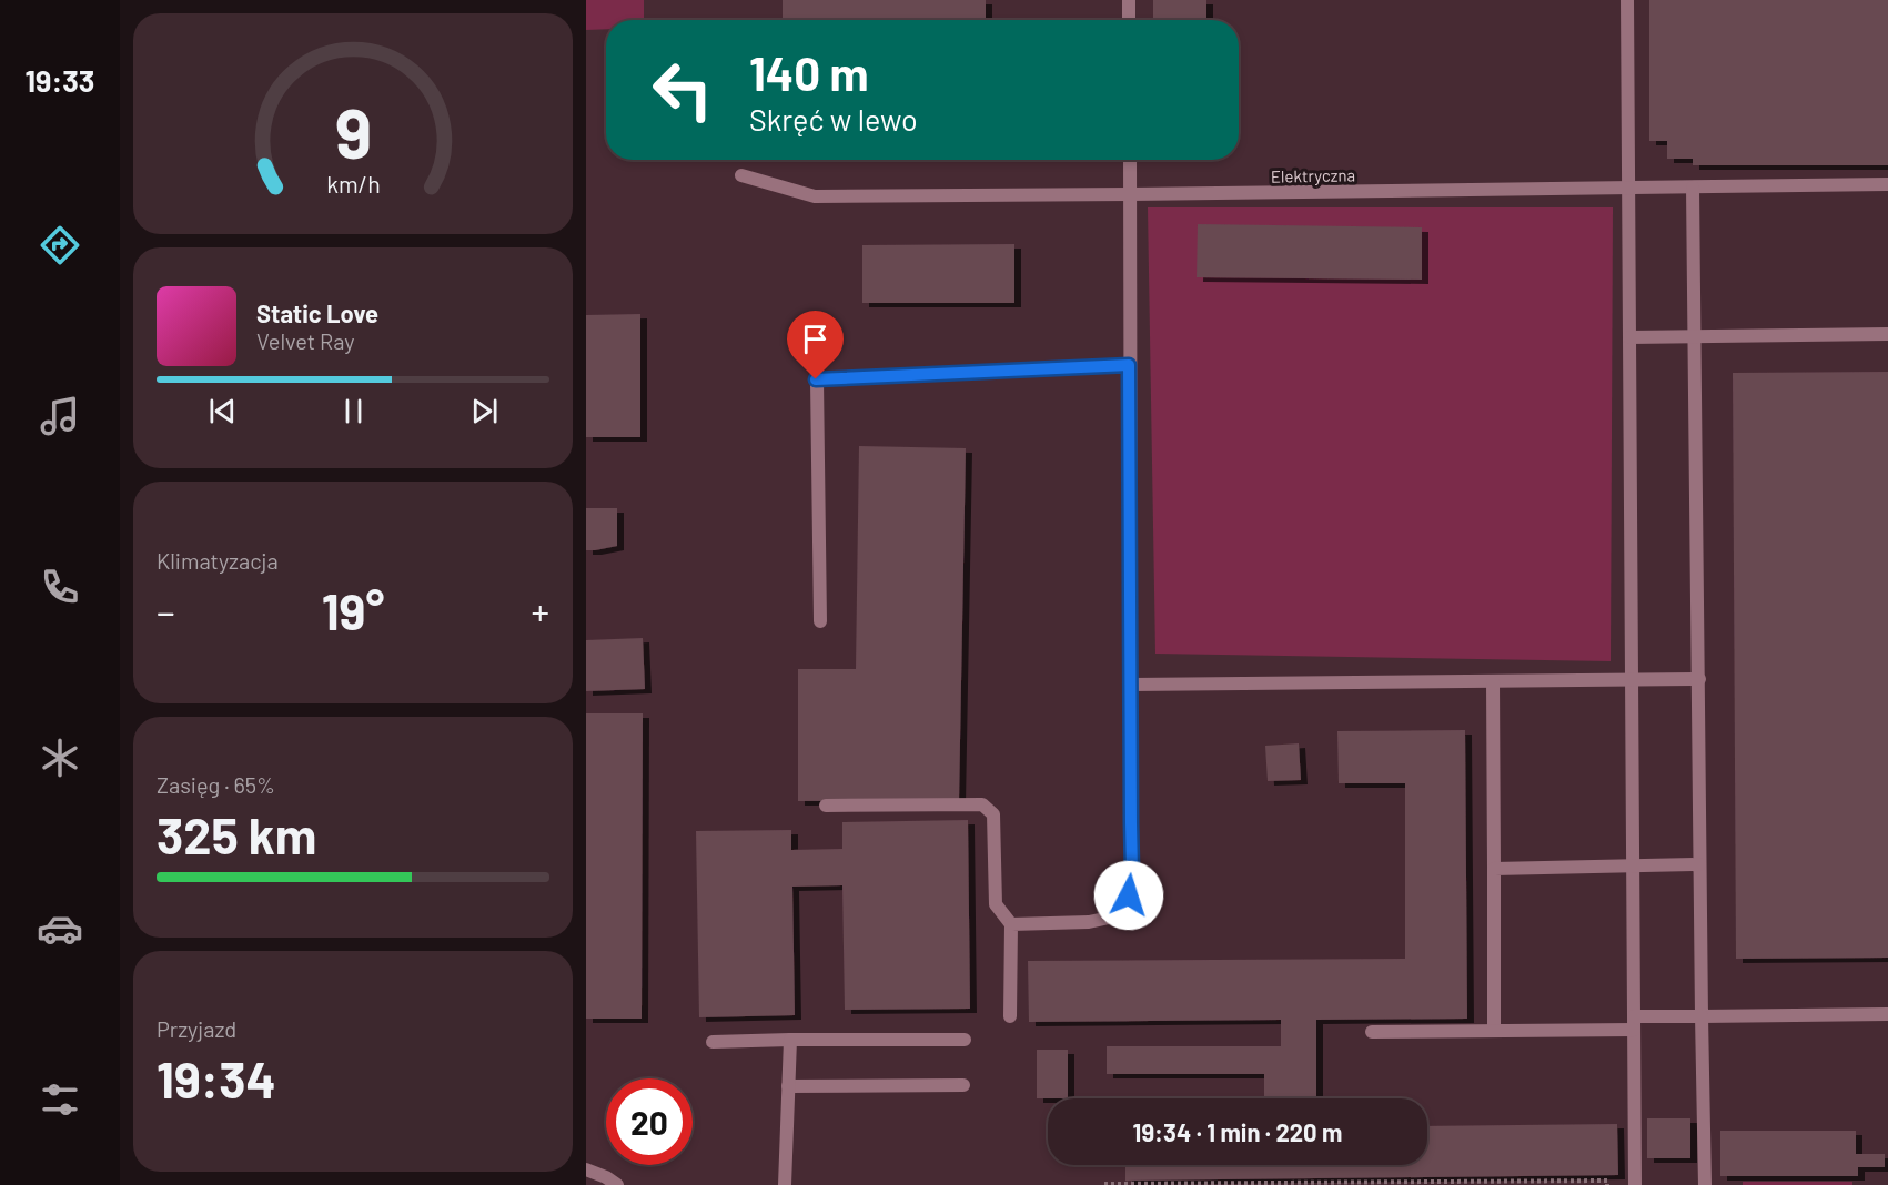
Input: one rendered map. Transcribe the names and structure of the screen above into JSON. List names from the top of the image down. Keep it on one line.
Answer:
{"streets":{"street":["Elektryczna"]},"page":{"tabs":"19:33","turn":["140 m","Skręć w lewo"],"song":["Static Love","Velvet Ray"],"tile":["Klimatyzacja",["Zasięg · 65%","325 km"],["Przyjazd","19:34"]],"heat":["−","19°","+"],"limit":"20","trip":"19:34 · 1 min · 220 m","gauge":["9","km/h"]}}
